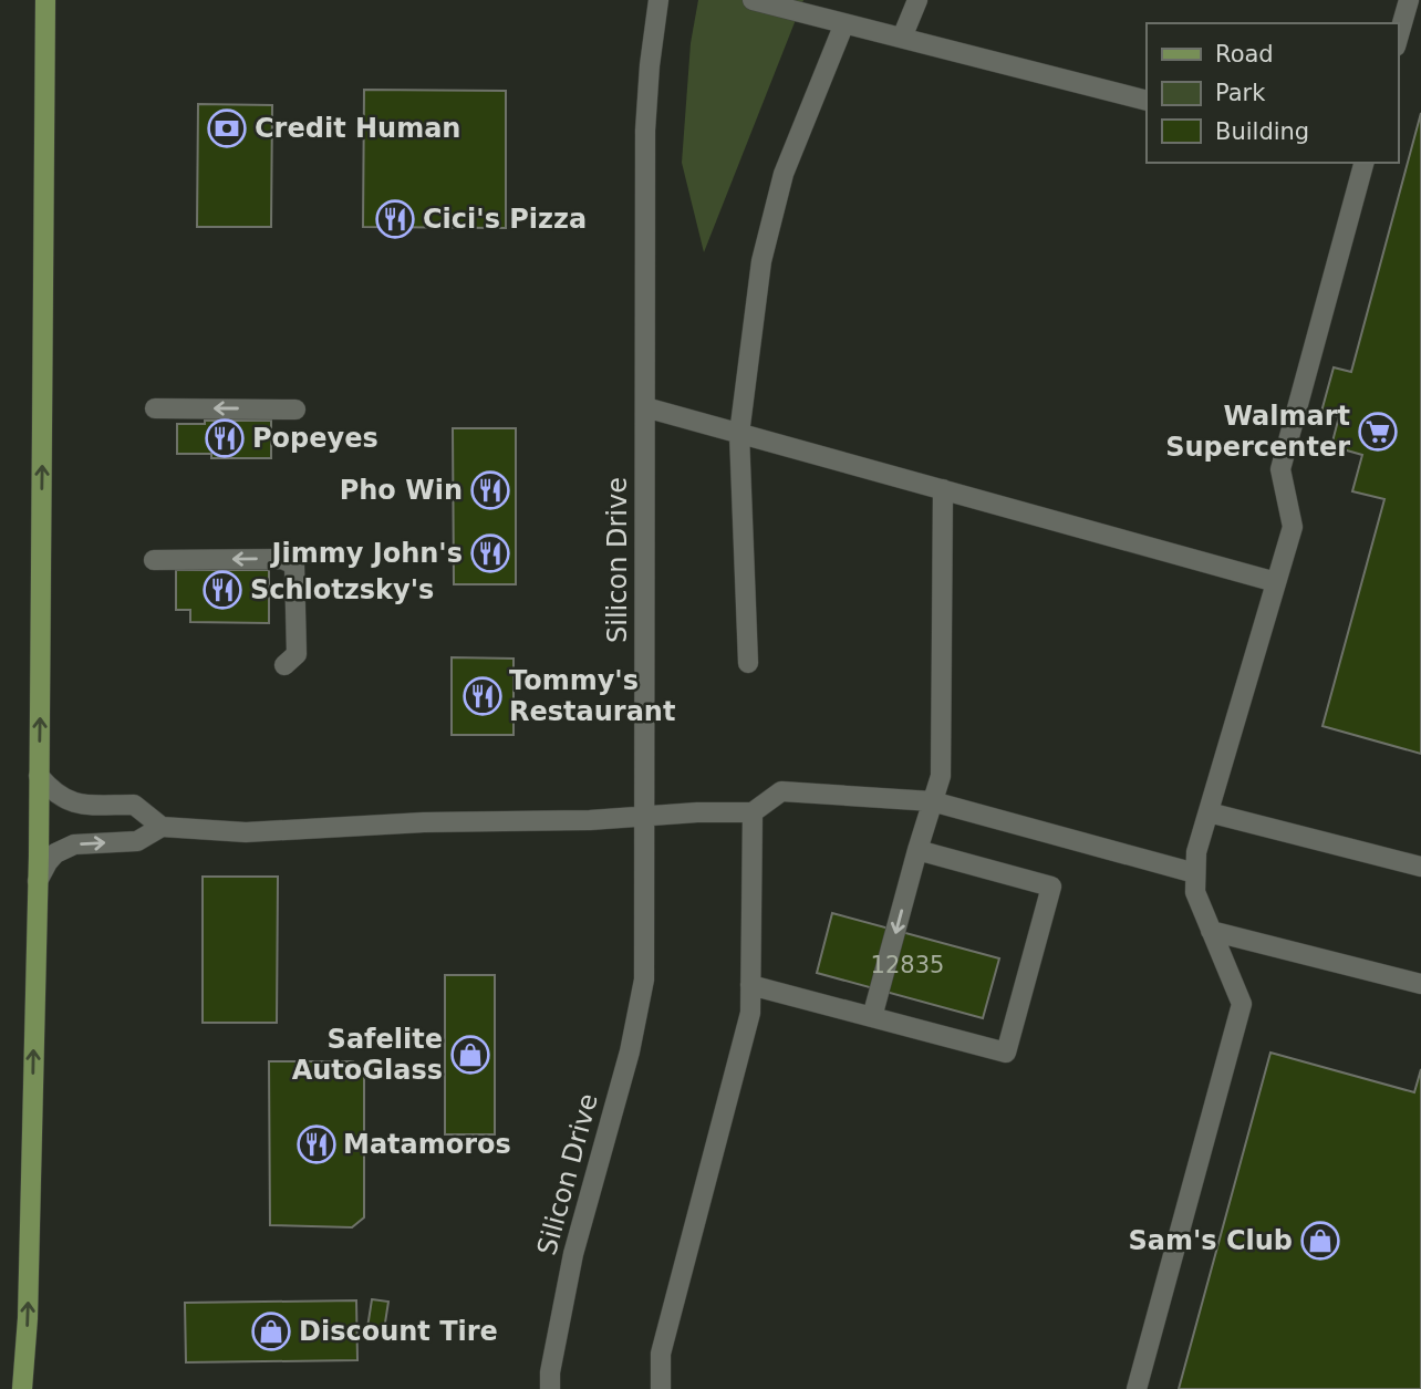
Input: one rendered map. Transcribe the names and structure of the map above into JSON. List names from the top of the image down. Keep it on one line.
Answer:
{"streets":{"street":["Silicon Drive"]},"places":{"bank":["Credit Human"],"restaurant":["Cici's Pizza","Popeyes","Pho Win","Jimmy John's","Schlotzsky's","Tommy's Restaurant","Matamoros"],"supermarket":["Walmart Supercenter"],"shop":["Safelite AutoGlass","Sam's Club","Discount Tire"]},"house_numbers":["12835"],"legend":["Road","Park","Building"]}
